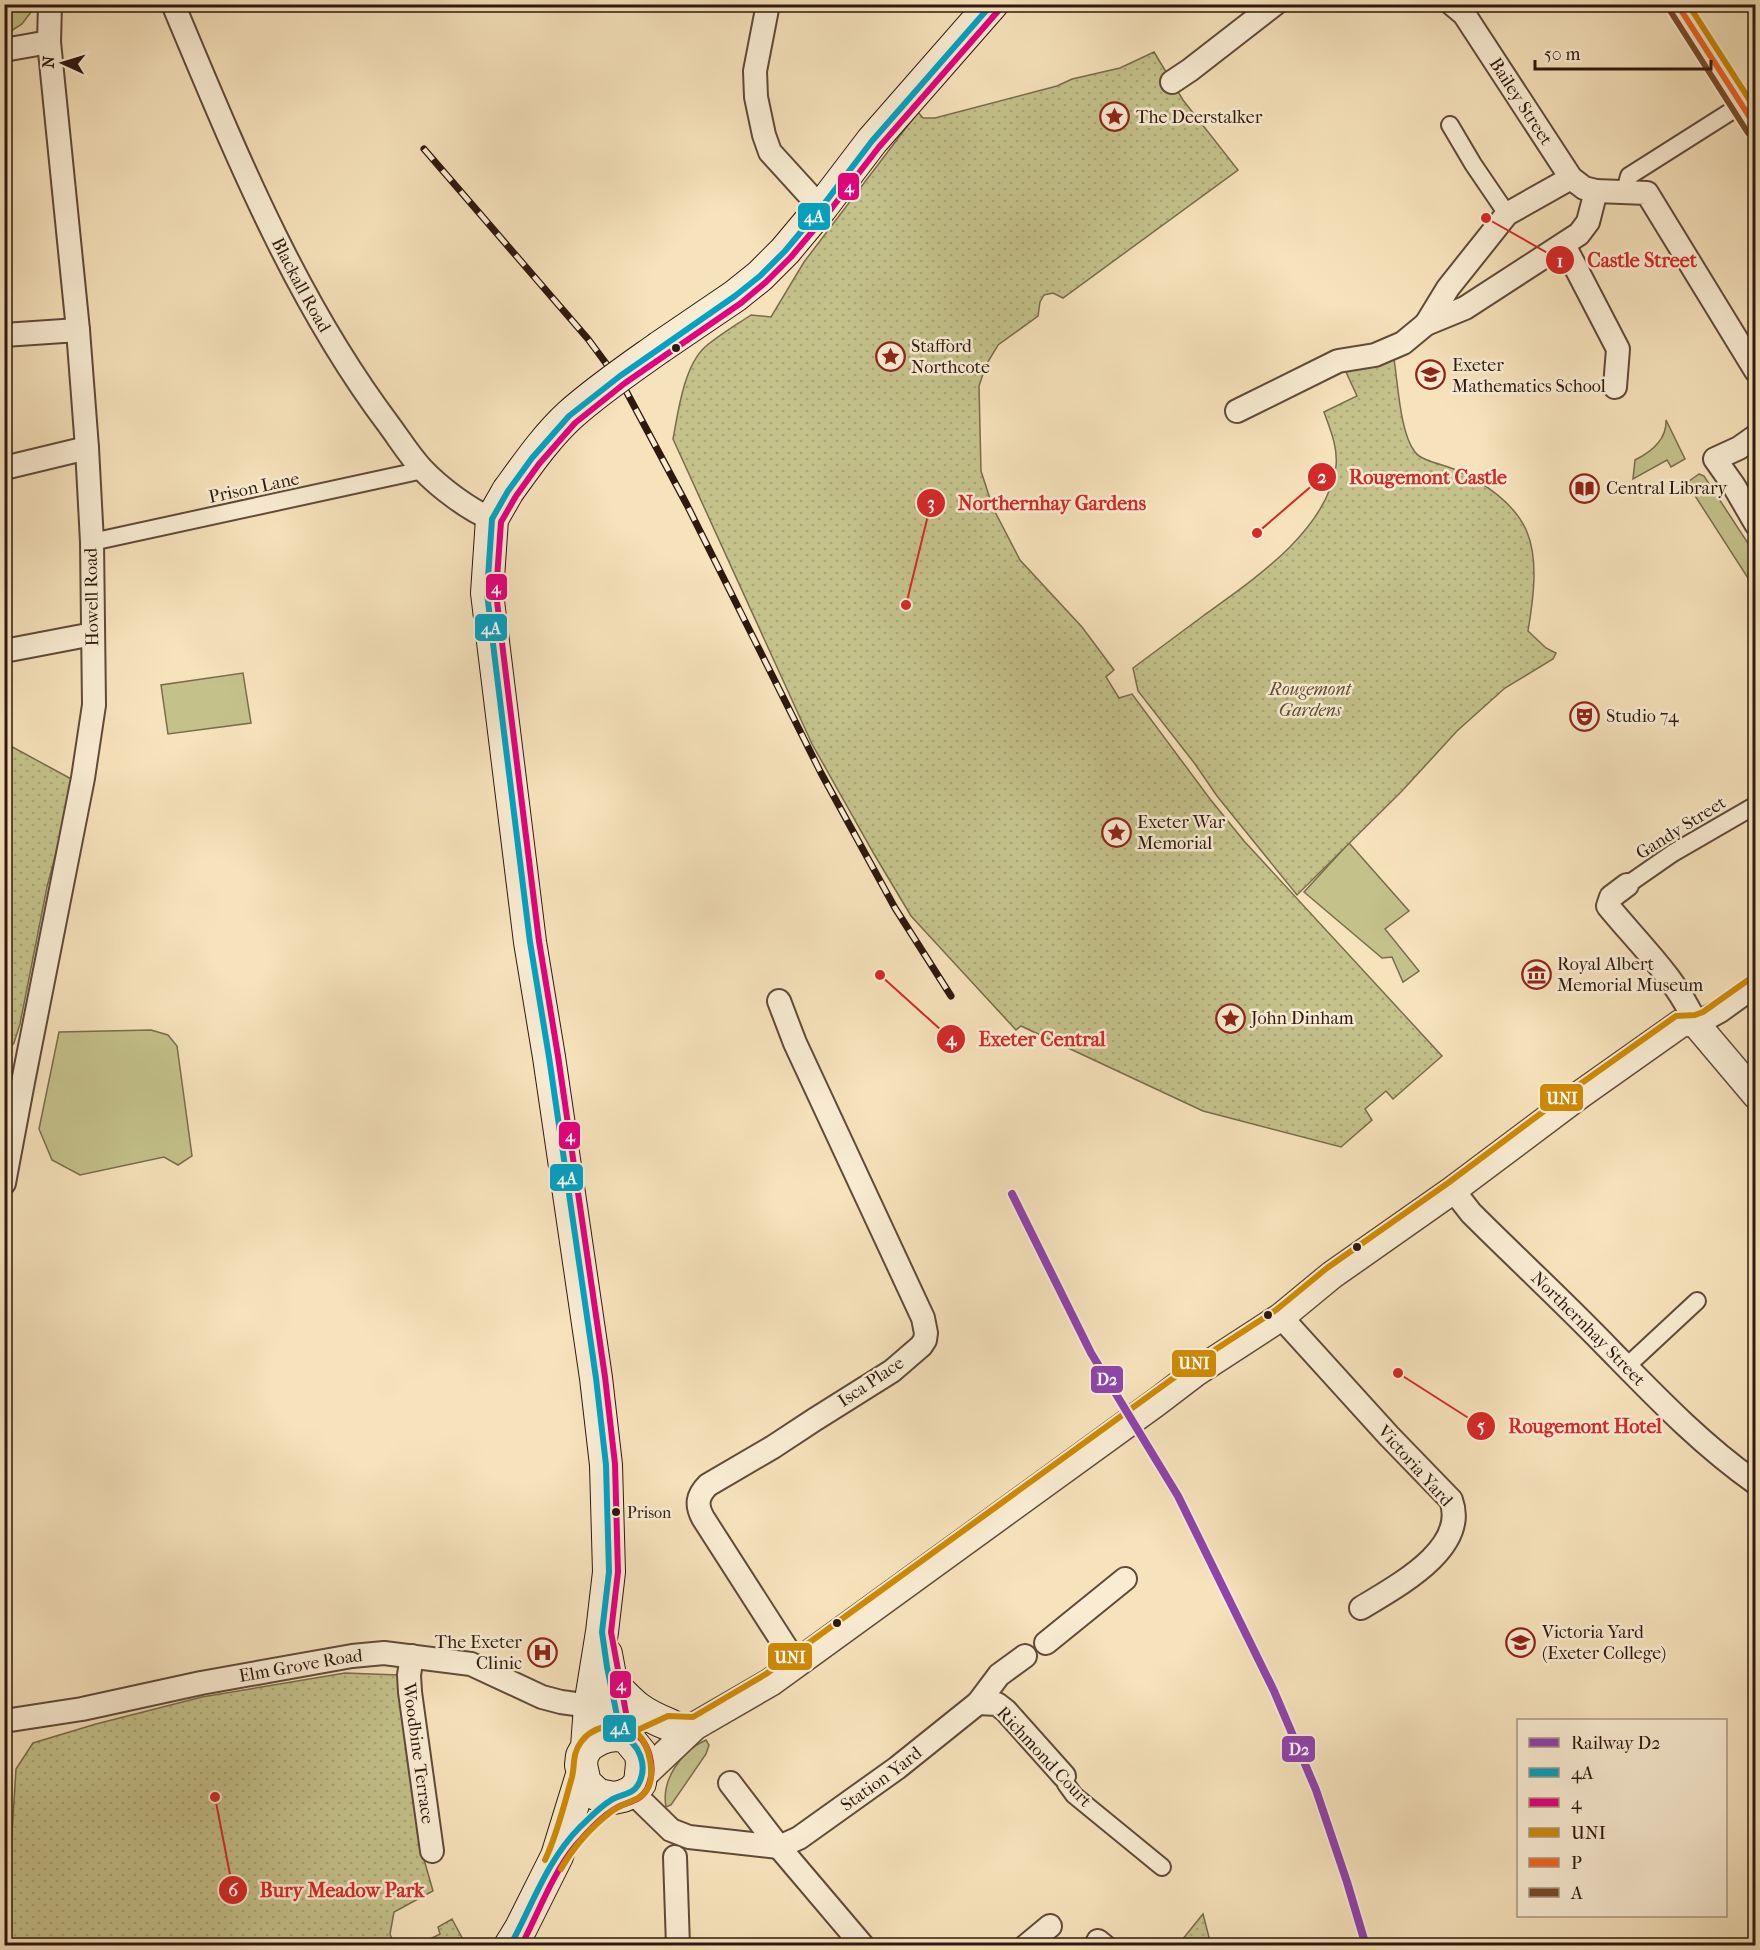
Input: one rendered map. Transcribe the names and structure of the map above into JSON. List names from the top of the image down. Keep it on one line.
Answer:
{"streets":{"street":["Bailey Street","Blackall Road","Prison Lane","Howell Road","Gandy Street","Northernhay Street","Isca Place","Victoria Yard","Elm Grove Road","Woodbine Terrace","Richmond Court","Station Yard"]},"crossings":[["Blackall Road","Prison Lane"],["Prison Lane","Howell Road"],["Elm Grove Road","Woodbine Terrace"],["Richmond Court","Station Yard"]],"parks":["Rougemont Gardens"],"places":{"place":["The Deerstalker","Stafford Northcote","Exeter War Memorial","John Dinham"],"other":["Castle Street","Rougemont Castle","Northernhay Gardens","Exeter Central","Rougemont Hotel","Prison","Bury Meadow Park"],"school or university":["Exeter Mathematics School","Victoria Yard (Exeter College)"],"library":["Central Library"],"theatre":["Studio 74"],"museum":["Royal Albert Memorial Museum"],"hospital":["The Exeter Clinic"]},"lines":["transit line 4A","transit line UNI","transit line P","transit line A","transit line 4","rail line D2"],"legend":["Railway D2","4A","4","UNI","P","A"],"scale_bar":"50 m","north":"left"}
